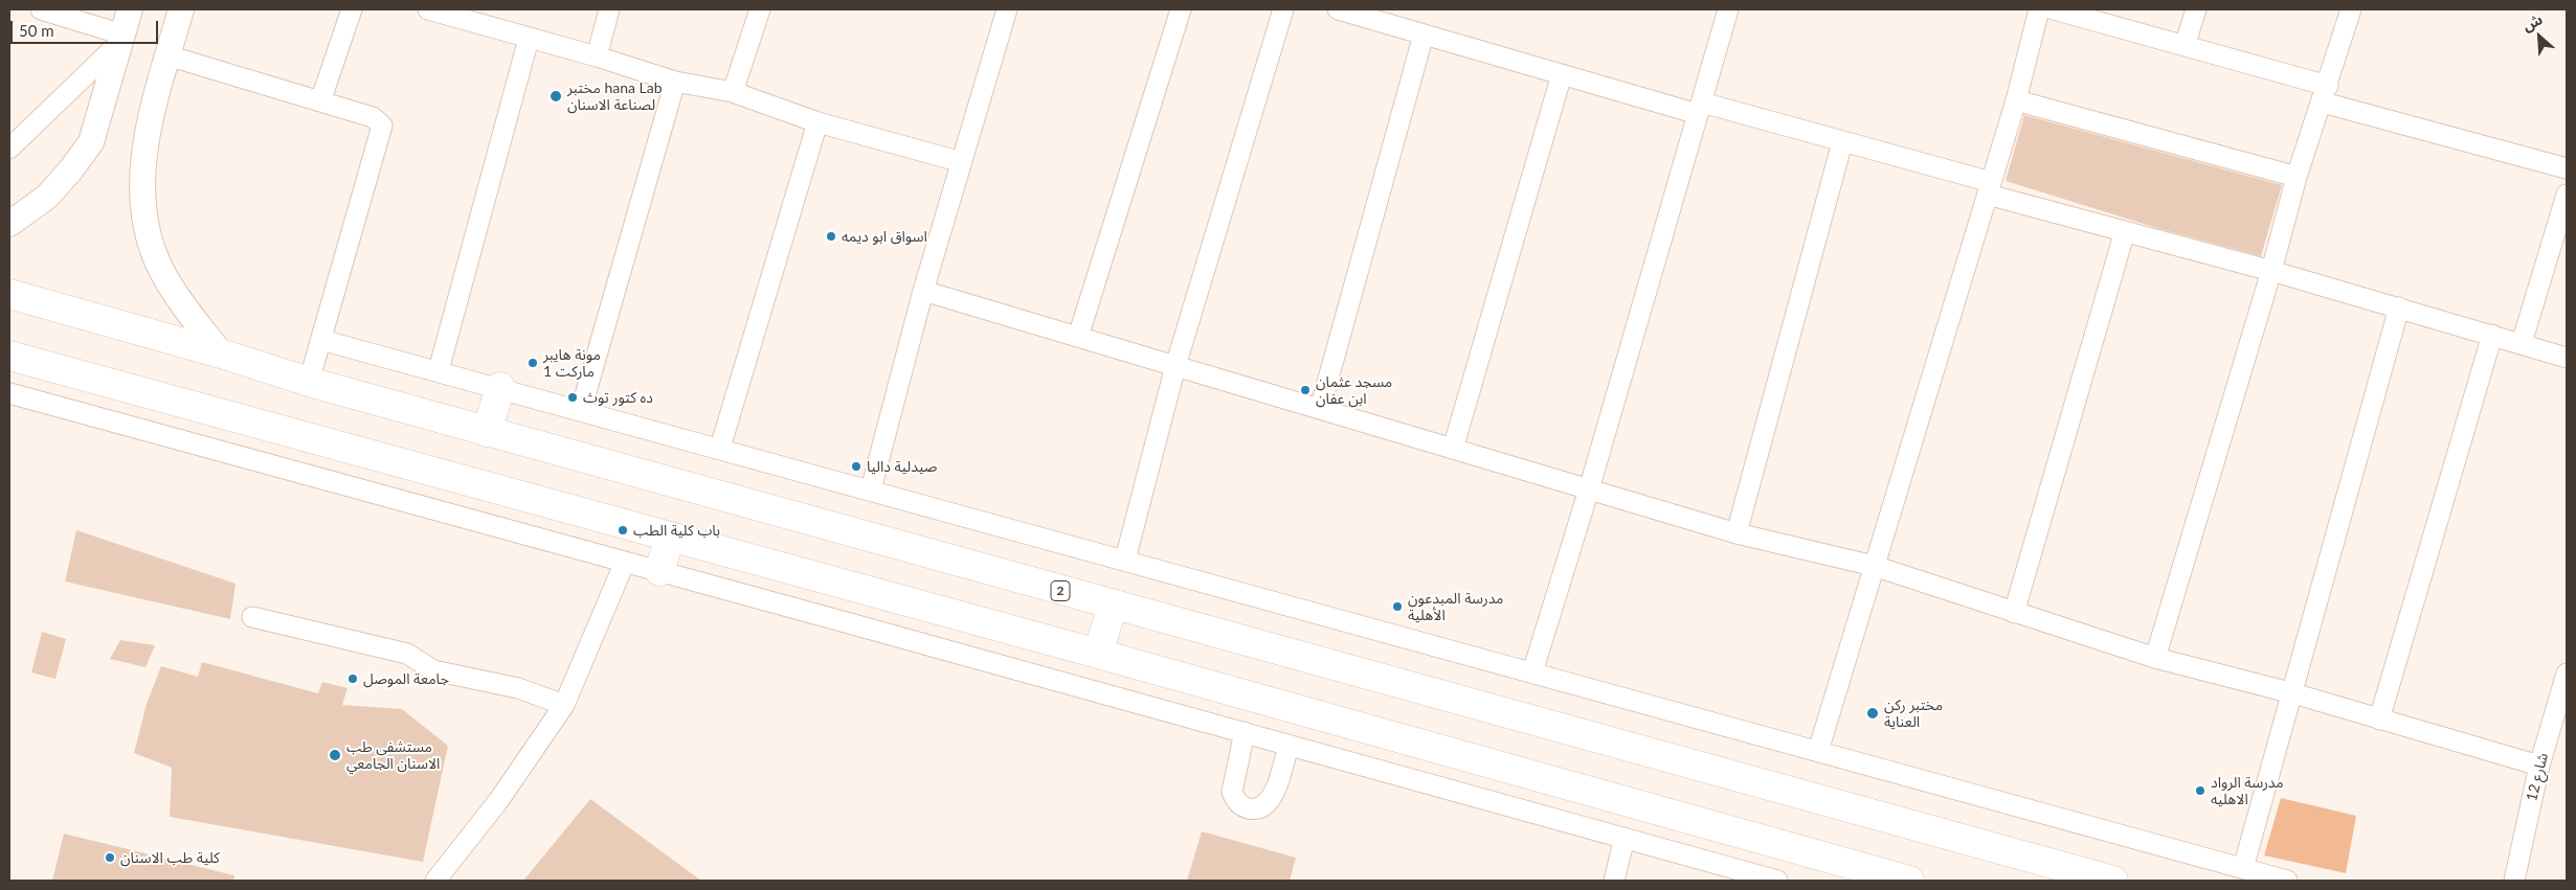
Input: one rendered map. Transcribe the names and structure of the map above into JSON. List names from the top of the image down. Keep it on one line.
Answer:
{"streets":{"highway":["2"],"street":["شارع 12"]},"places":["مختبر hana Lab لصناعة الاسنان","اسواق ابو ديمه","مونة هايبر ماركت 1","مسجد عثمان ابن عفان","ده كتور توث","صيدلية داليا","باب كلية الطب","مدرسة المبدعون الأهلية","جامعة الموصل","مختبر ركن العناية","مستشفى طب الاسنان الجامعي","مدرسة الرواد الاهليه","كلية طب الاسنان"],"scale_bar":"50 m","north":"top left"}
